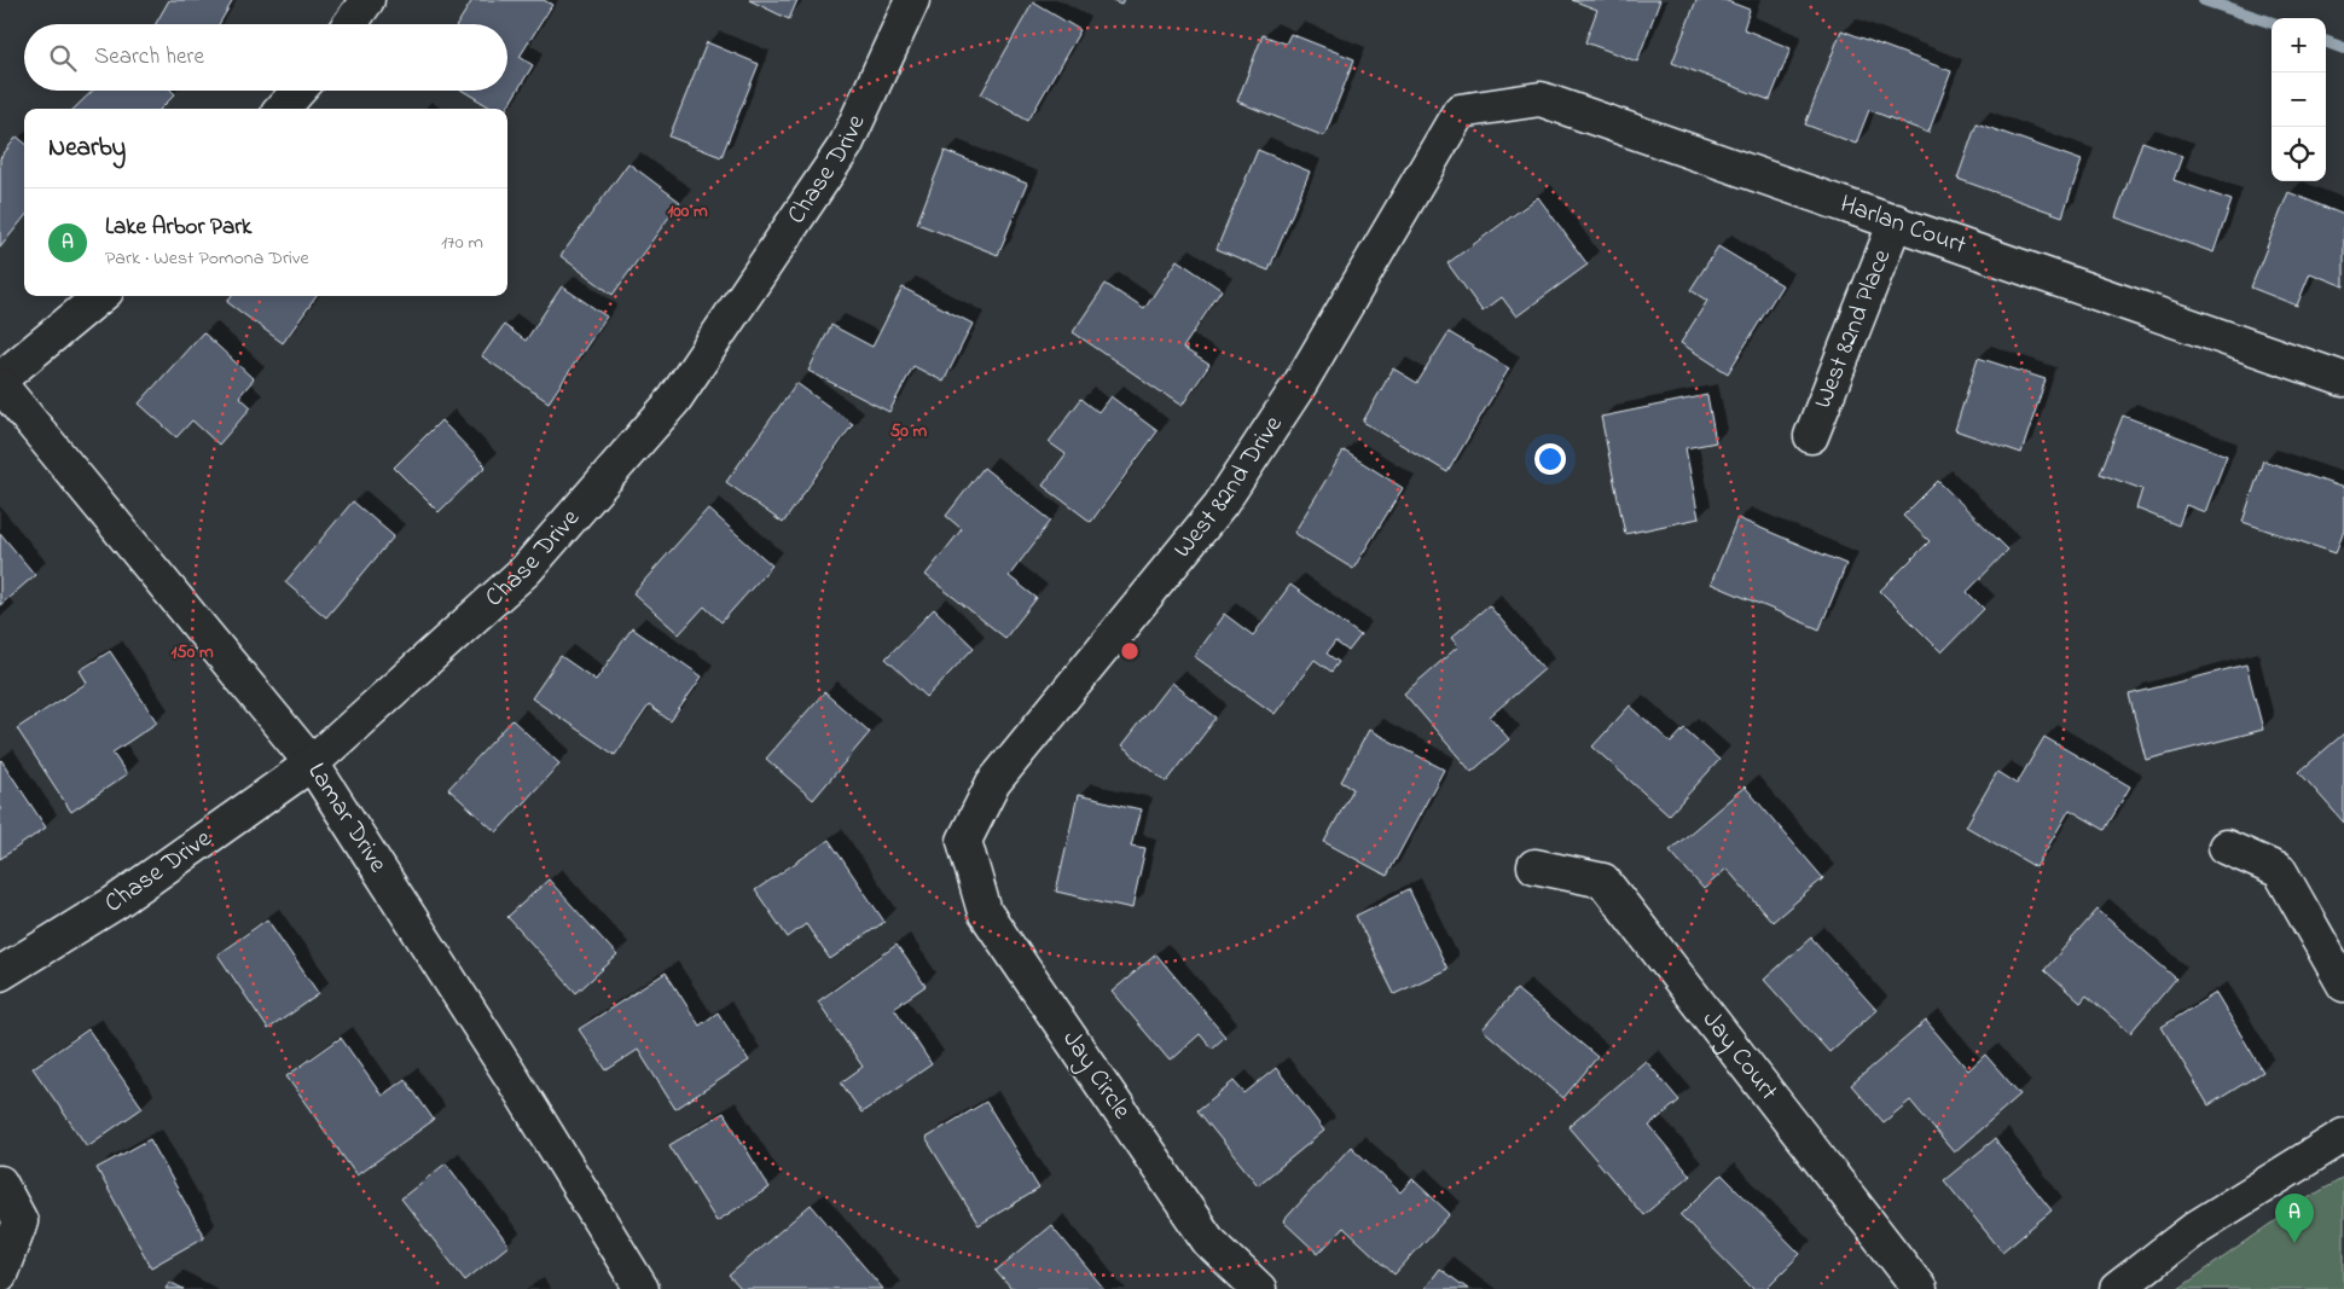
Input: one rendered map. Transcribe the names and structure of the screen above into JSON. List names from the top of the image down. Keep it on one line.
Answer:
{"streets":{"street":["Chase Drive","Harlan Court","West 82nd Place","West 82nd Drive","Lamar Drive","Jay Court","Jay Circle"]},"crossings":[["Chase Drive","Lamar Drive"],["Harlan Court","West 82nd Place"],["Harlan Court","West 82nd Drive"],["West 82nd Drive","Jay Circle"]],"page":{"map_buttons":["+","−"],"search":"Search here","heading":"Nearby","list":[{"mark":"A","name":"Lake Arbor Park","note":"Park · West Pomona Drive","value":"170 m"}],"pins":"A"},"rings":["100 m","50 m","150 m"]}
